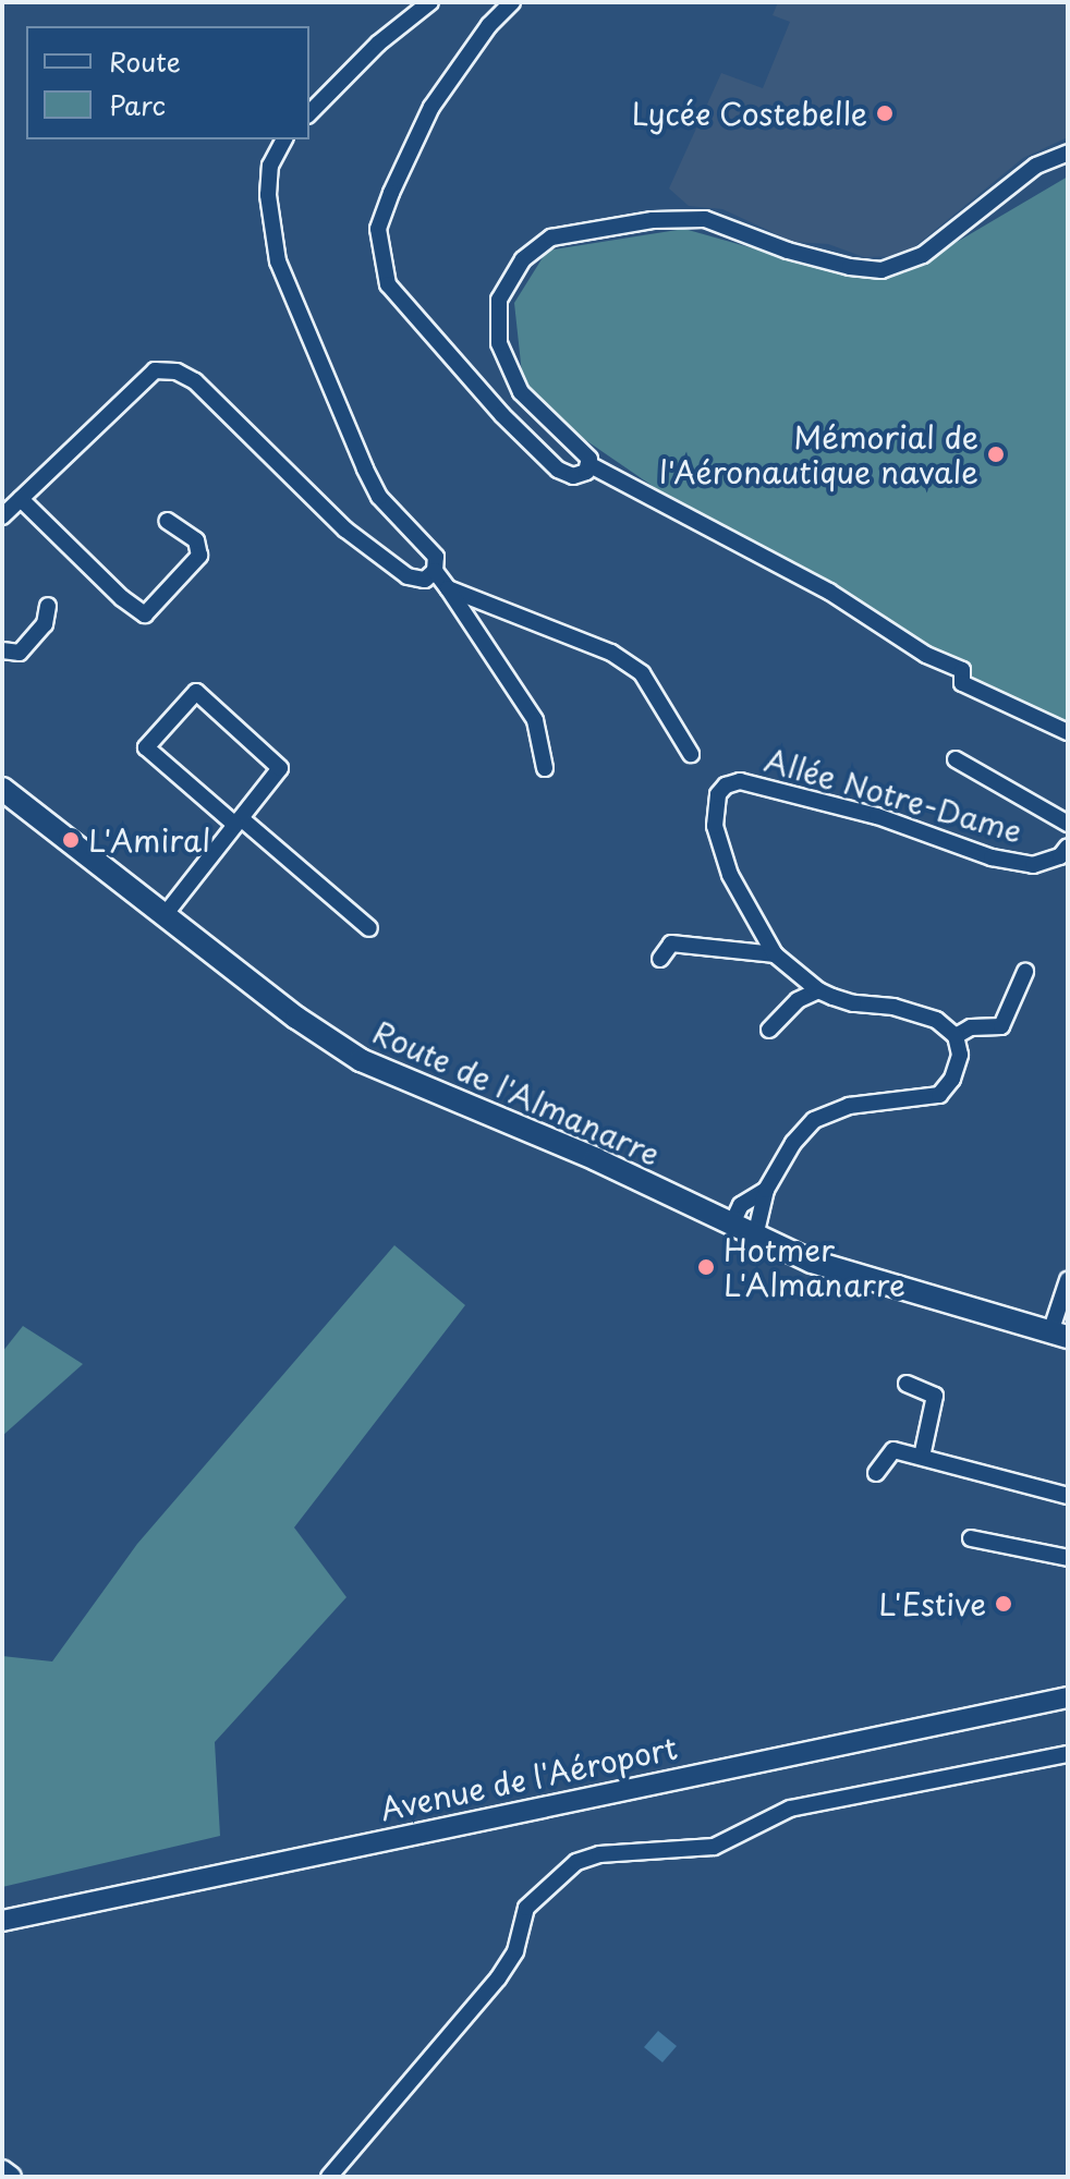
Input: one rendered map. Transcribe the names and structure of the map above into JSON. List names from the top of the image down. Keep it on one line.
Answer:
{"streets":{"main road":["Route de l'Almanarre","Avenue de l'Aéroport"],"street":["Allée Notre-Dame"]},"places":["Lycée Costebelle","Mémorial de l'Aéronautique navale","L'Amiral","Hotmer L'Almanarre","L'Estive"],"legend":["Route","Parc"]}
